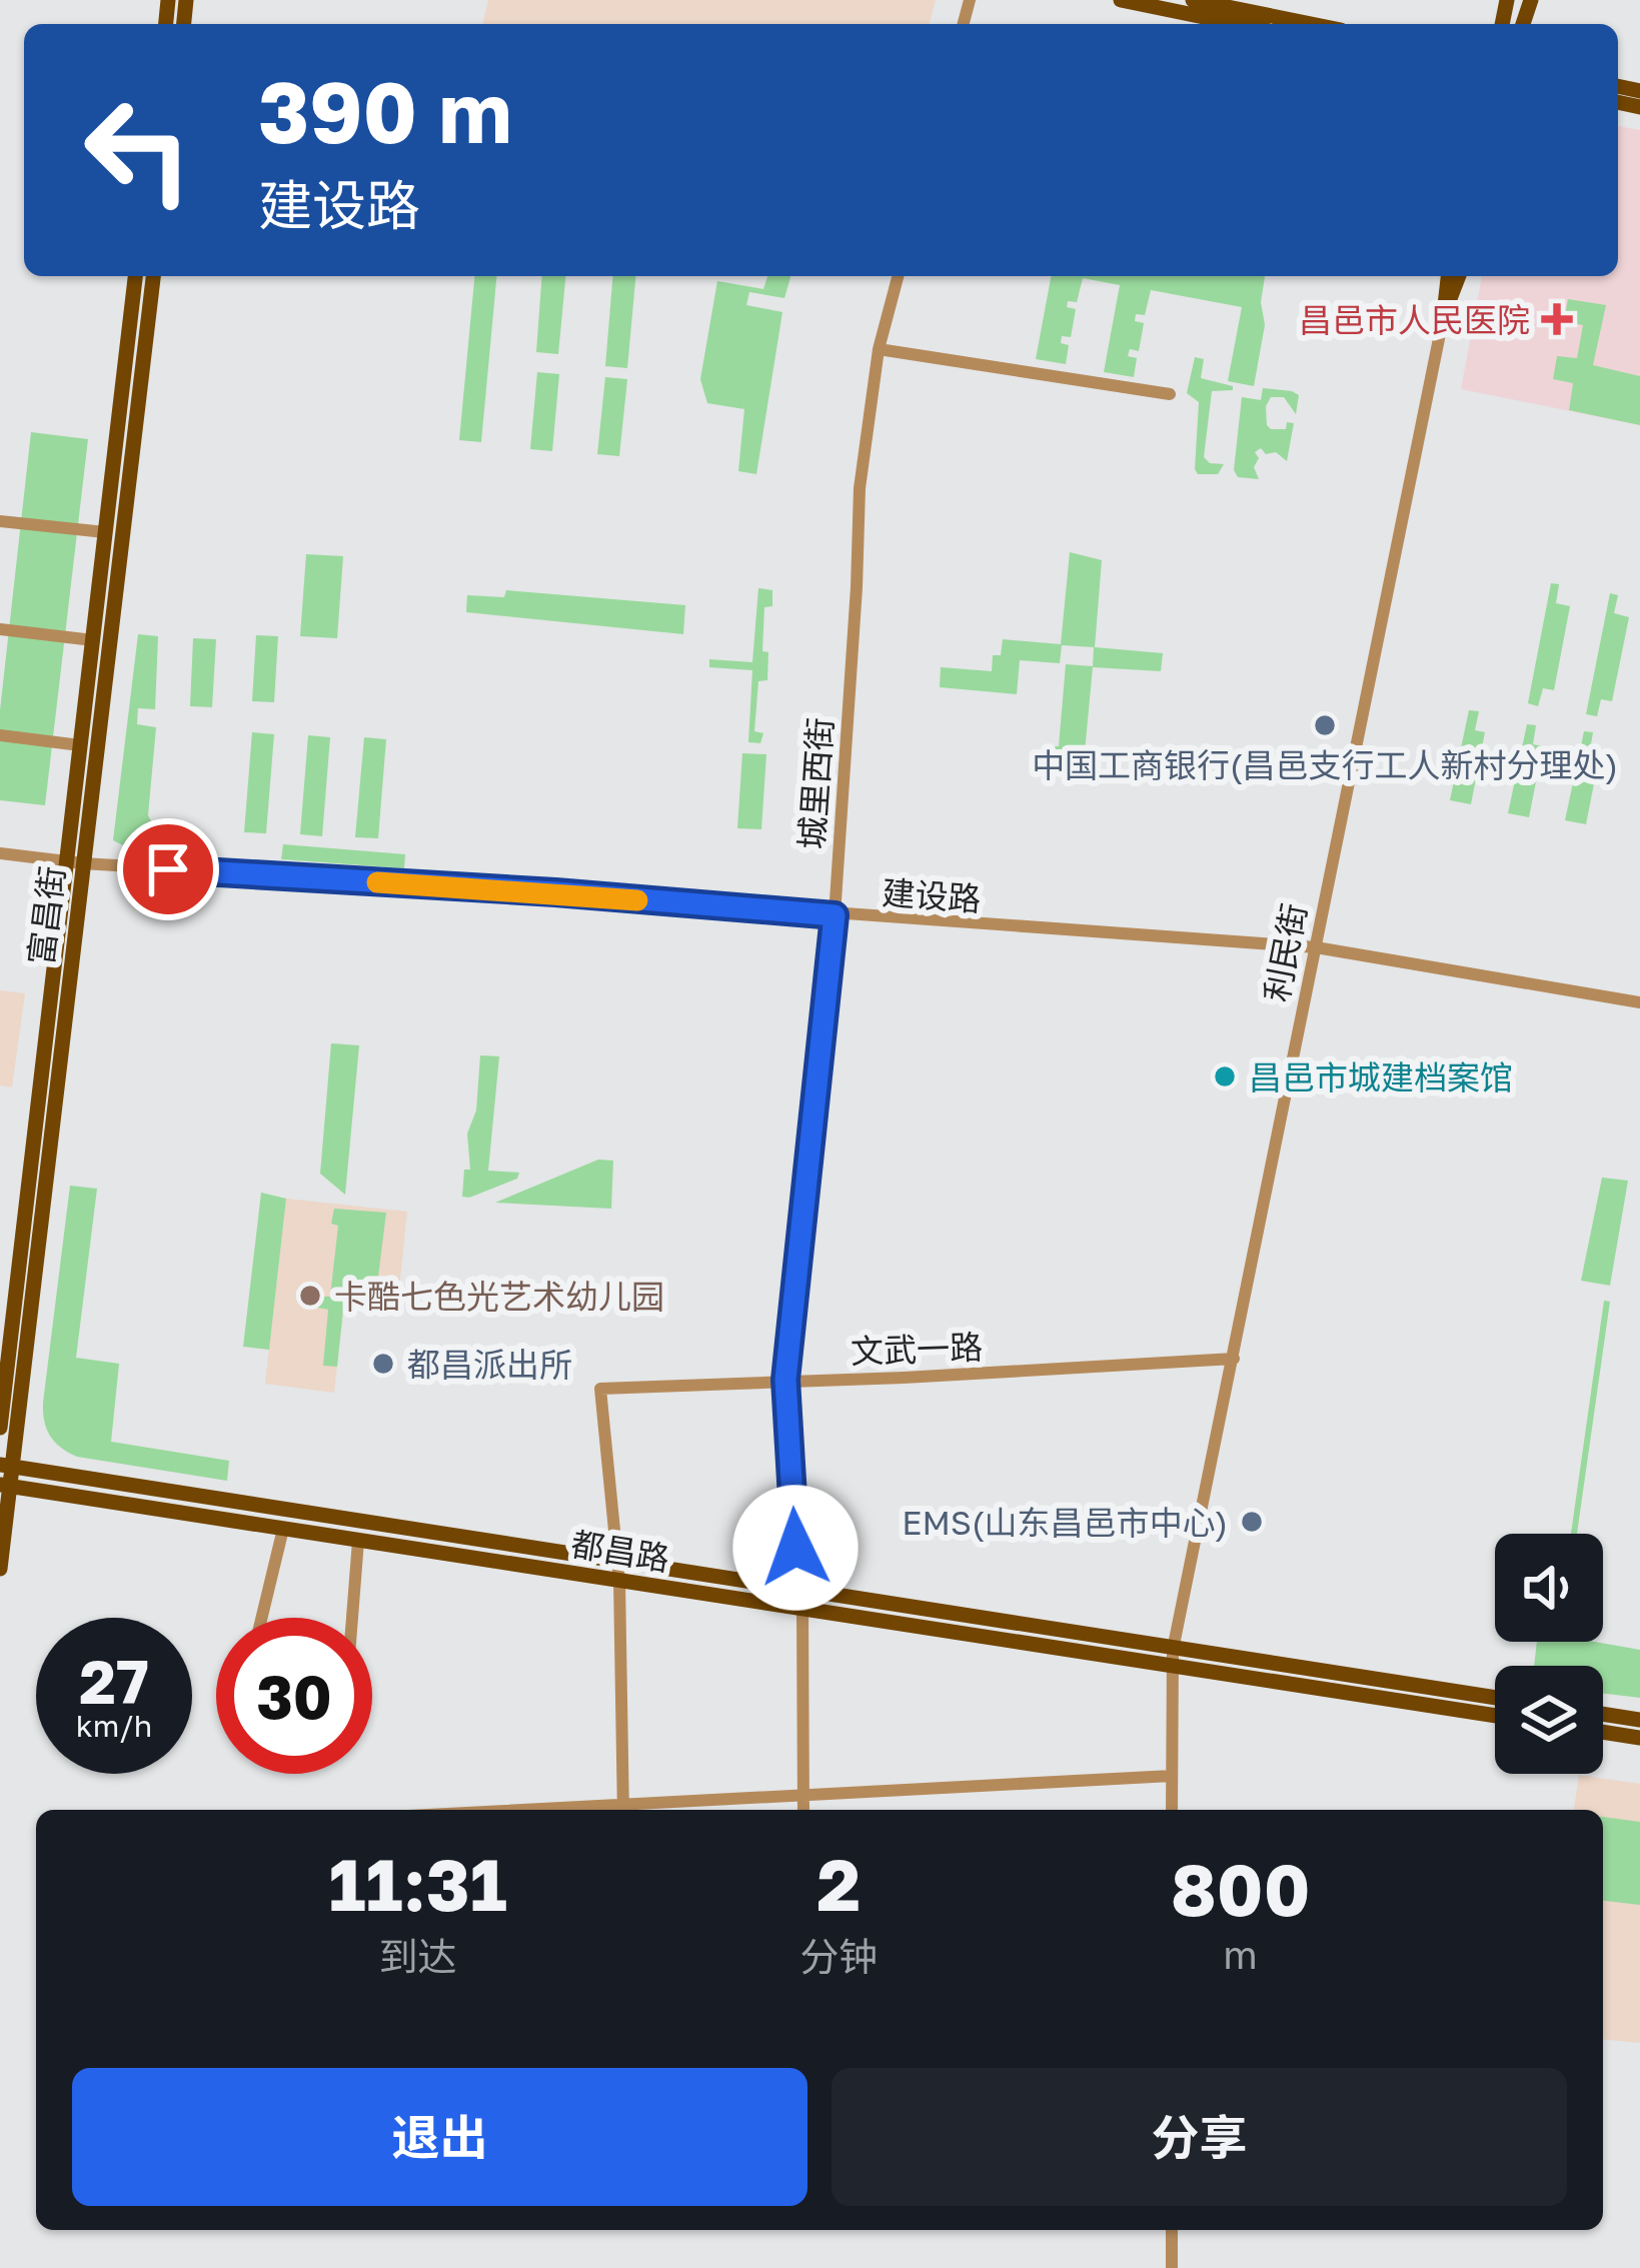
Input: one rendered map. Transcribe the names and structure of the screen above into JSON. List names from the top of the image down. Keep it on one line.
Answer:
{"streets":{"main road":["富昌街","利民街","都昌路"],"street":["城里西街","建设路","文武一路"]},"crossings":[["城里西街","建设路"],["城里西街","文武一路"],["建设路","富昌街"],["建设路","利民街"],["富昌街","都昌路"],["利民街","文武一路"],["利民街","都昌路"]],"places":{"health":["昌邑市人民医院"],"other":["中国工商银行(昌邑支行工人新村分理处)","昌邑市城建档案馆","卡酷七色光艺术幼儿园","都昌派出所","EMS(山东昌邑市中心)"]},"page":{"turn":["390 m","建设路"],"speed":"27 km/h","limit":"30","eta":["11:31","到达","2","分钟","800","m"],"buttons":["退出","分享"]}}
